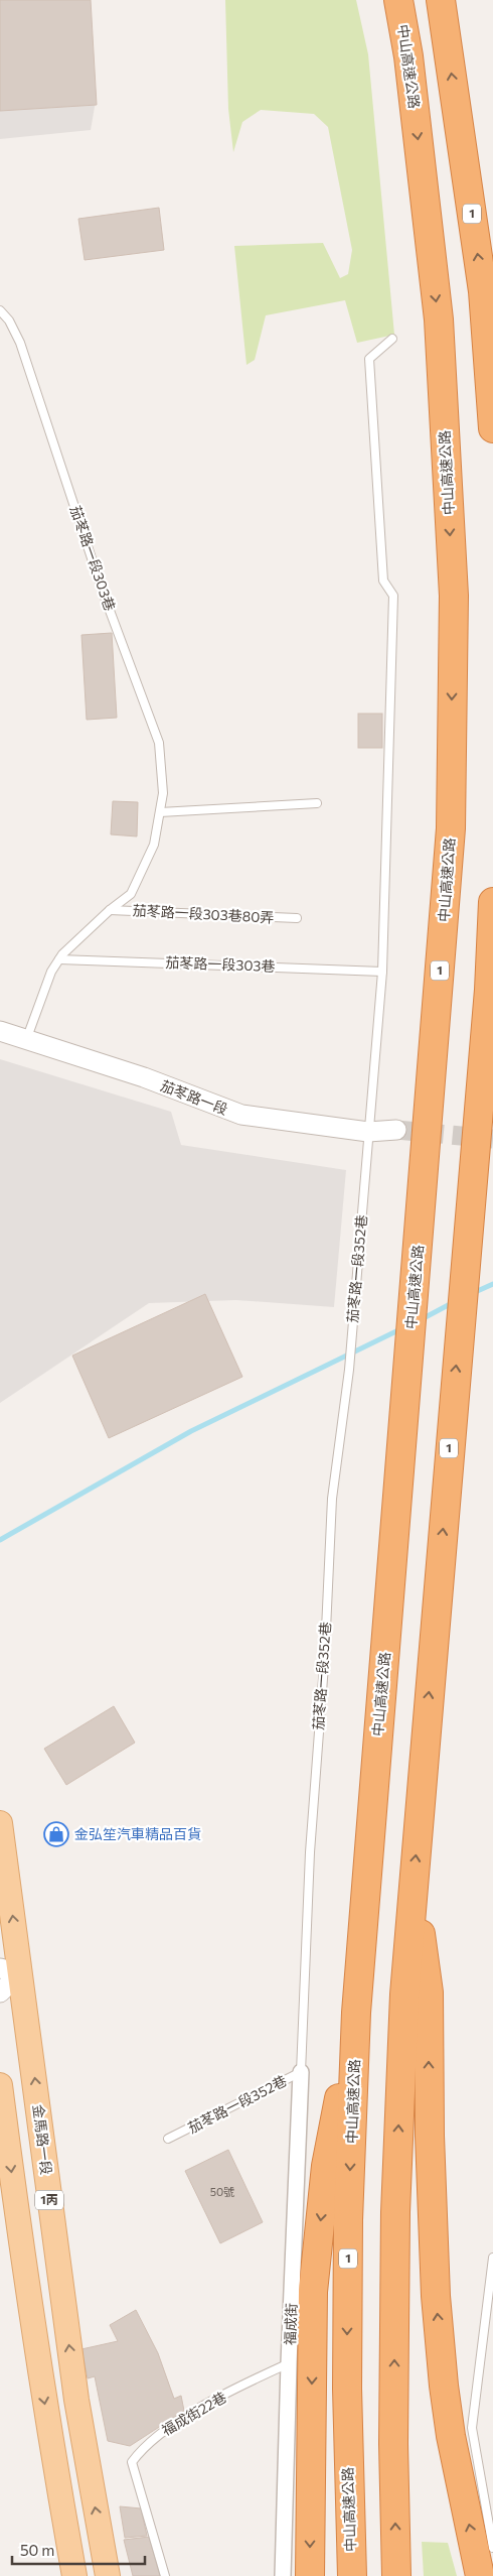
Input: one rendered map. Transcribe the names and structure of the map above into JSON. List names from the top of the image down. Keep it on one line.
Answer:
{"streets":{"highway":["中山高速公路","1"],"main road":["金馬路一段","1丙"],"street":["茄苳路一段","福成街"],"lane":["茄苳路一段303巷","茄苳路一段303巷80弄","茄苳路一段352巷","福成街22巷"]},"crossings":[["茄苳路一段303巷","茄苳路一段303巷80弄"],["茄苳路一段303巷","茄苳路一段"],["茄苳路一段303巷","茄苳路一段352巷"],["茄苳路一段","茄苳路一段352巷"],["茄苳路一段352巷","福成街"],["福成街","福成街22巷"]],"places":{"shop":["金弘笙汽車精品百貨"]},"house_numbers":["50號"],"scale_bar":"50 m"}
